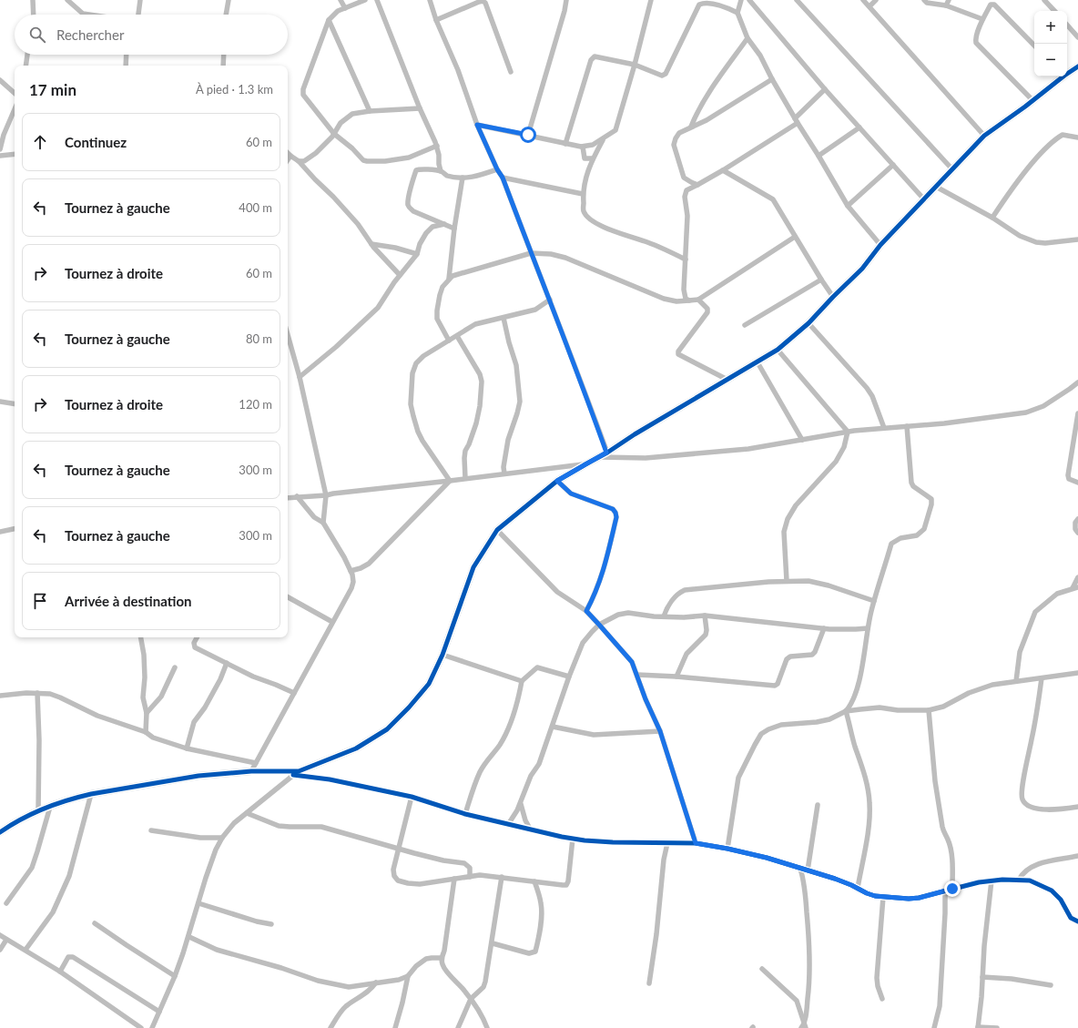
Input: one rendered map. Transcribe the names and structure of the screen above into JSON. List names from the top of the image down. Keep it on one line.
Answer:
{"page":{"map_buttons":["+","−"],"search":"Rechercher","heading":["17 min","À pied · 1.3 km"],"list":[["Continuez","60 m"],["Tournez à gauche","400 m"],["Tournez à droite","60 m"],["Tournez à gauche","80 m"],["Tournez à droite","120 m"],["Tournez à gauche","300 m"],["Tournez à gauche","300 m"],"Arrivée à destination"]}}
